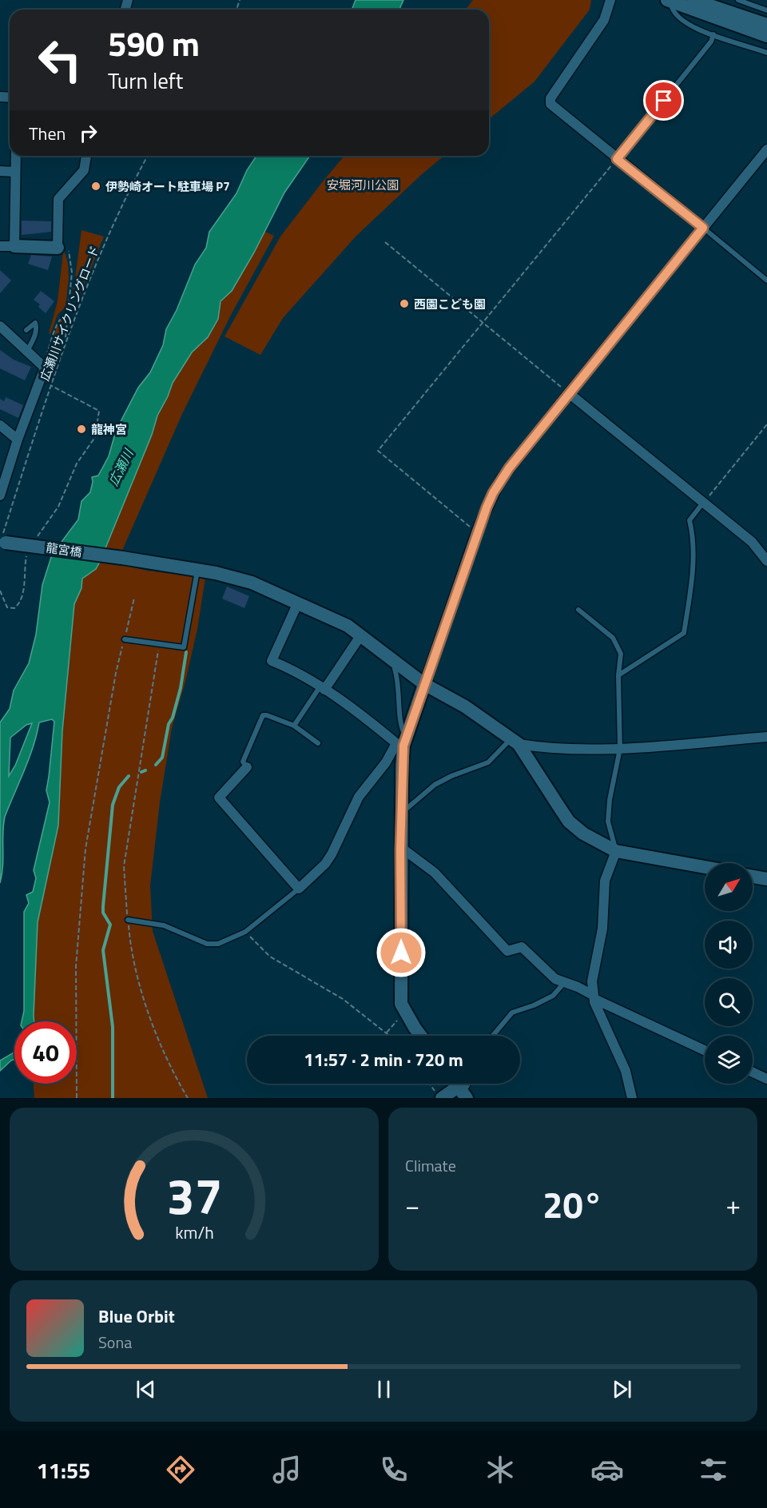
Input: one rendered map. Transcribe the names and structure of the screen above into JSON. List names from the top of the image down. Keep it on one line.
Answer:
{"streets":{"street":["龍宮橋"],"path":["広瀬川サイクリングロード"]},"crossings":[["広瀬川サイクリングロード","龍宮橋"]],"water":["広瀬川"],"parks":["安堀河川公園"],"places":["伊勢崎オート駐車場 P7","西園こども園","龍神宮"],"north":"top right","page":{"turn":["590 m","Turn left"],"then":"Then","limit":"40","trip":"11:57 · 2 min · 720 m","tile":"Climate","heat":["−","20°","+"],"song":["Blue Orbit","Sona"],"tabs":"11:55","gauge":["37","km/h"]}}
